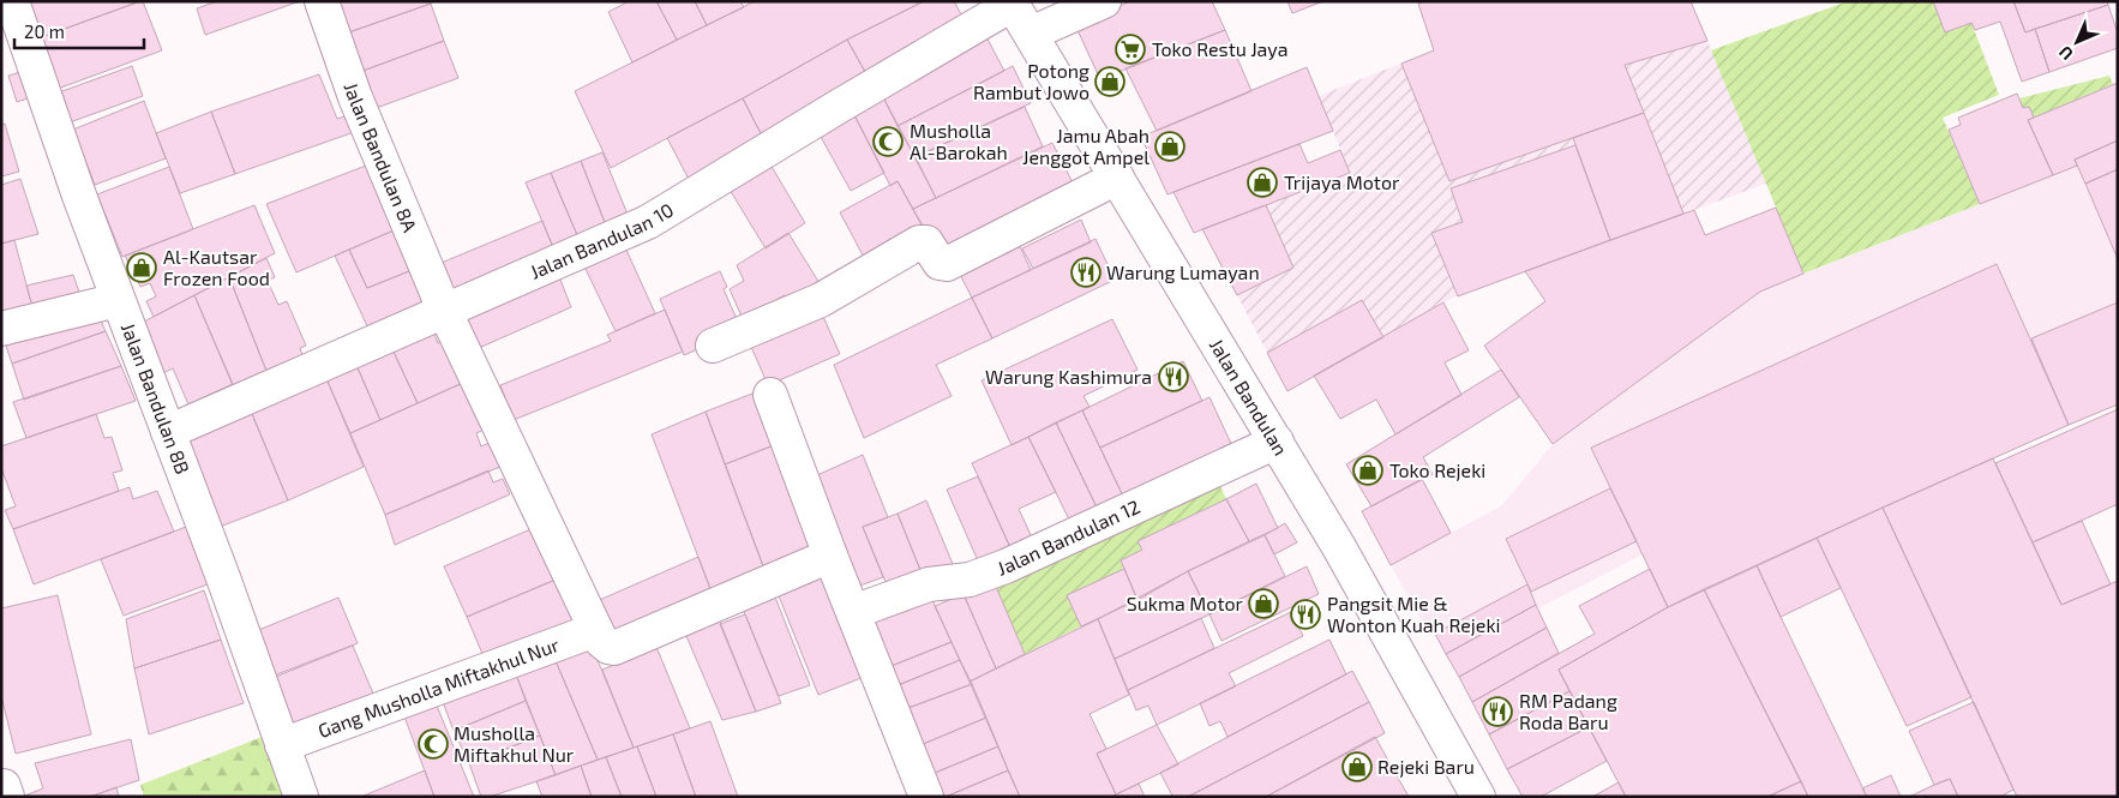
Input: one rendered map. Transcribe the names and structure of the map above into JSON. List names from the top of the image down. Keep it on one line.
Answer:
{"streets":{"street":["Jalan Bandulan 8A","Jalan Bandulan 10","Jalan Bandulan","Jalan Bandulan 8B","Jalan Bandulan 12","Gang Musholla Miftakhul Nur"]},"crossings":[["Jalan Bandulan 8A","Jalan Bandulan 10"],["Jalan Bandulan 8A","Gang Musholla Miftakhul Nur"],["Jalan Bandulan 10","Jalan Bandulan"],["Jalan Bandulan 10","Jalan Bandulan 8B"],["Jalan Bandulan","Jalan Bandulan 12"],["Jalan Bandulan 8B","Gang Musholla Miftakhul Nur"]],"places":{"supermarket":["Toko Restu Jaya"],"shop":["Potong Rambut Jowo","Jamu Abah Jenggot Ampel","Trijaya Motor","Al-Kautsar Frozen Food","Toko Rejeki","Sukma Motor","Rejeki Baru"],"mosque":["Musholla Al-Barokah","Musholla Miftakhul Nur"],"restaurant":["Warung Lumayan","Warung Kashimura","Pangsit Mie & Wonton Kuah Rejeki","RM Padang Roda Baru"]},"scale_bar":"20 m","north":"bottom left"}
